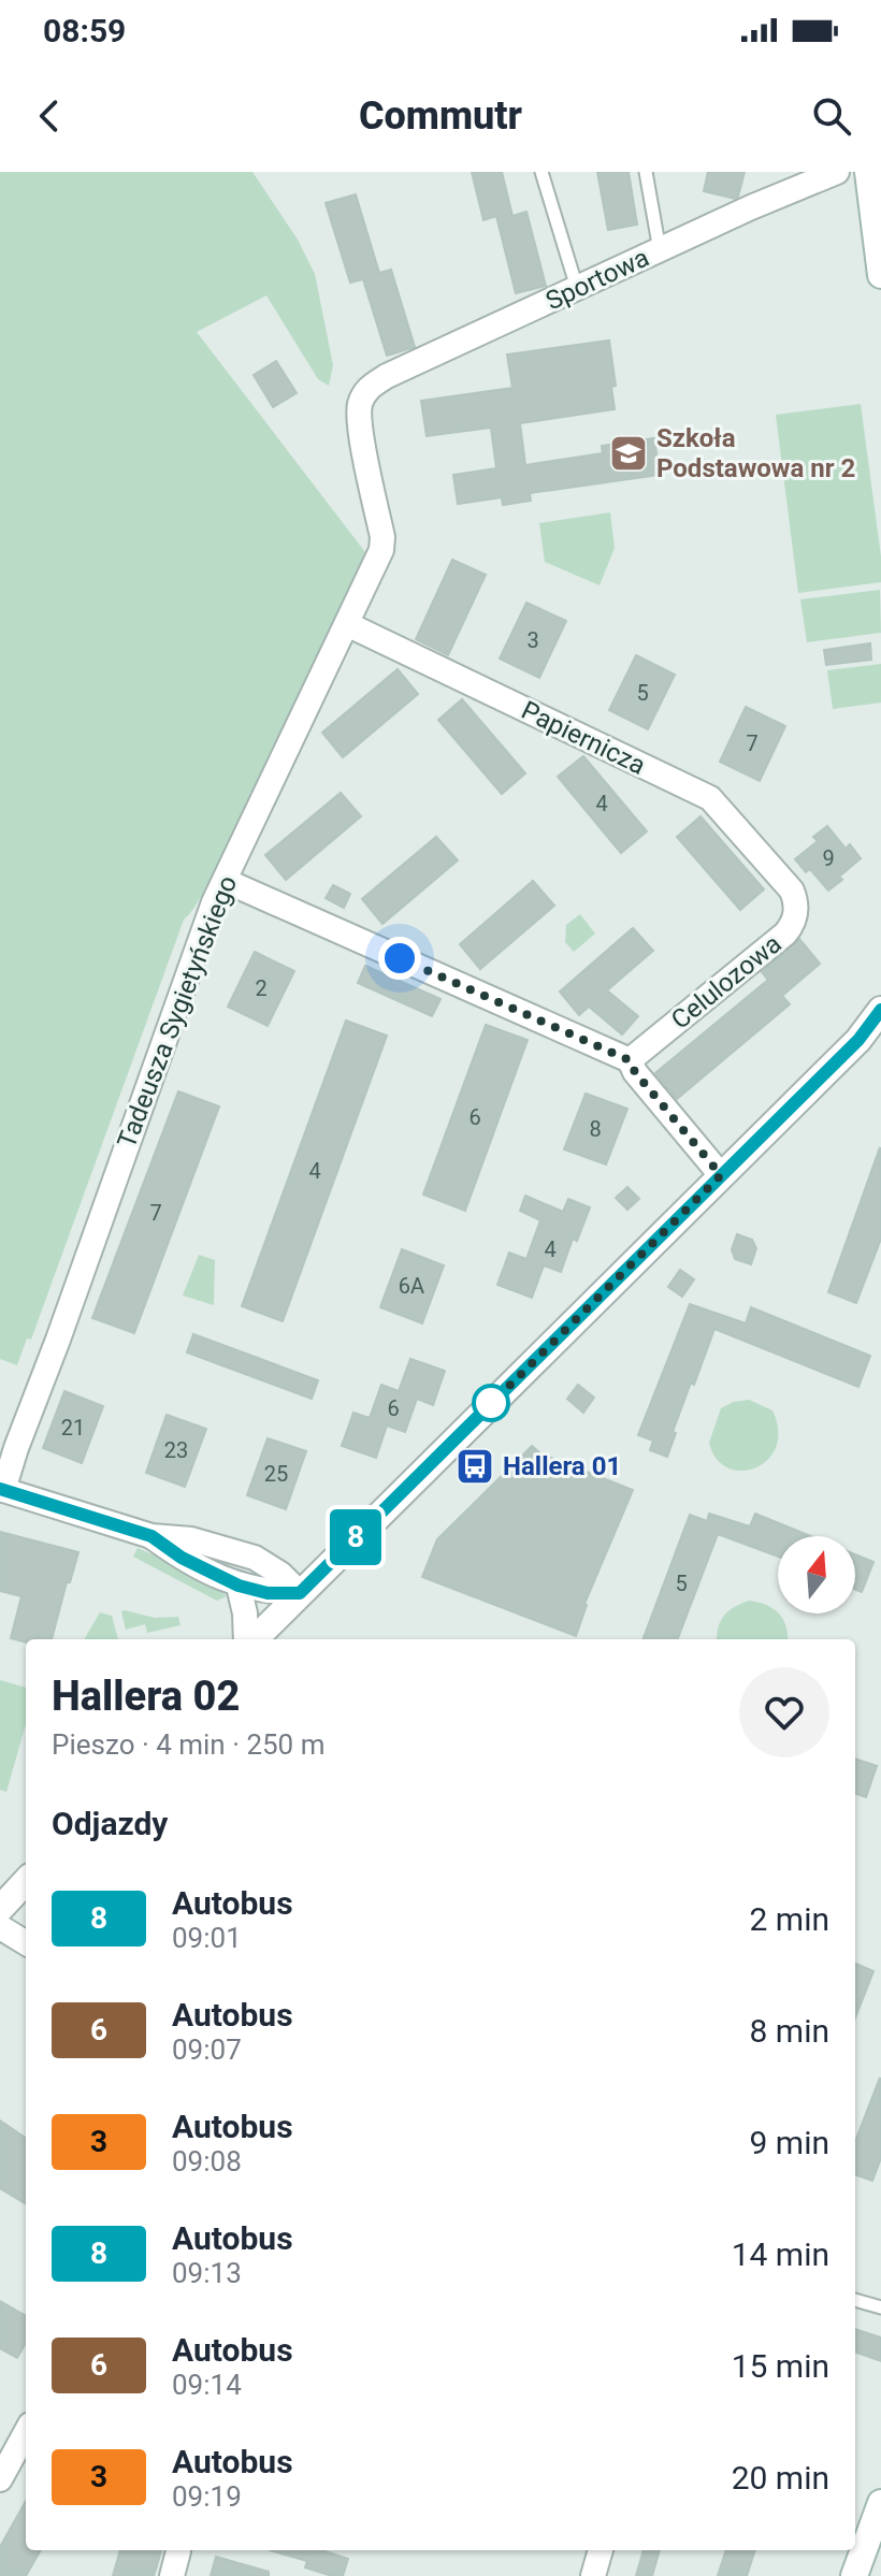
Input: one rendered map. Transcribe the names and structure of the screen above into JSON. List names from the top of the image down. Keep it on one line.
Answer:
{"streets":{"street":["Sportowa","Papiernicza","Celulozowa","Tadeusza Sygietyńskiego"]},"crossings":[["Sportowa","Tadeusza Sygietyńskiego"],["Papiernicza","Celulozowa"],["Papiernicza","Tadeusza Sygietyńskiego"]],"places":{"school or university":["Szkoła Podstawowa nr 2"],"bus stop":["Hallera 01"]},"lines":["bus line 8"],"house_numbers":["3","5","7","4","9","2","6","8","4","7","4","6A","6","21","23","25","5"],"north":"top","page":{"status":"08:59","header":"Commutr","on_map":"8","heading":[["Hallera 02","Pieszo · 4 min · 250 m"],"Odjazdy"],"list":[{"mark":"8","name":"Autobus","note":"09:01","value":"2 min"},{"mark":"6","name":"Autobus","note":"09:07","value":"8 min"},{"mark":"3","name":"Autobus","note":"09:08","value":"9 min"},{"mark":"8","name":"Autobus","note":"09:13","value":"14 min"},{"mark":"6","name":"Autobus","note":"09:14","value":"15 min"},{"mark":"3","name":"Autobus","note":"09:19","value":"20 min"}]}}
